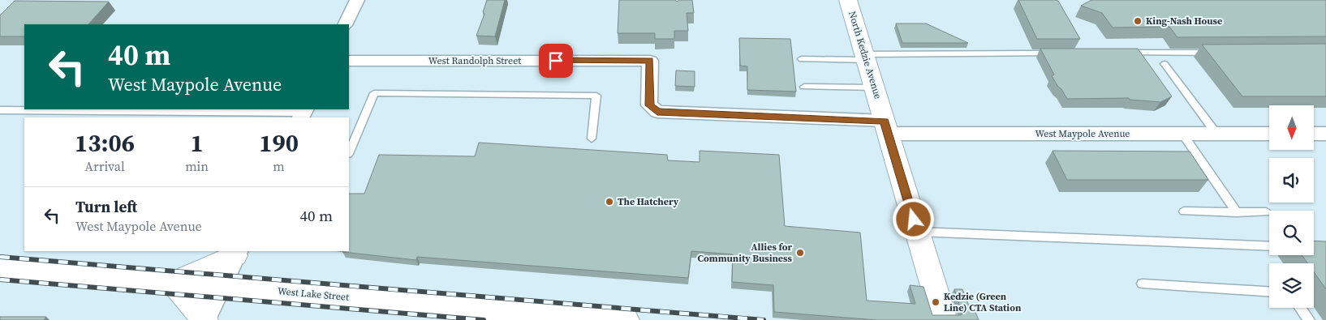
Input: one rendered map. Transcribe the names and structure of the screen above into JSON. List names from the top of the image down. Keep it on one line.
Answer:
{"streets":{"main road":["North Kedzie Avenue","West Lake Street"],"street":["West Randolph Street","West Maypole Avenue"]},"crossings":[["North Kedzie Avenue","West Maypole Avenue"],["West Randolph Street","West Maypole Avenue"]],"places":["King-Nash House","The Hatchery","Allies for Community Business","Kedzie (Green Line) CTA Station"],"north":"bottom","page":{"turn":["40 m","West Maypole Avenue"],"eta":["13:06","Arrival","1","min","190","m"],"list":[{"name":"Turn left","note":"West Maypole Avenue","value":"40 m"}]}}
